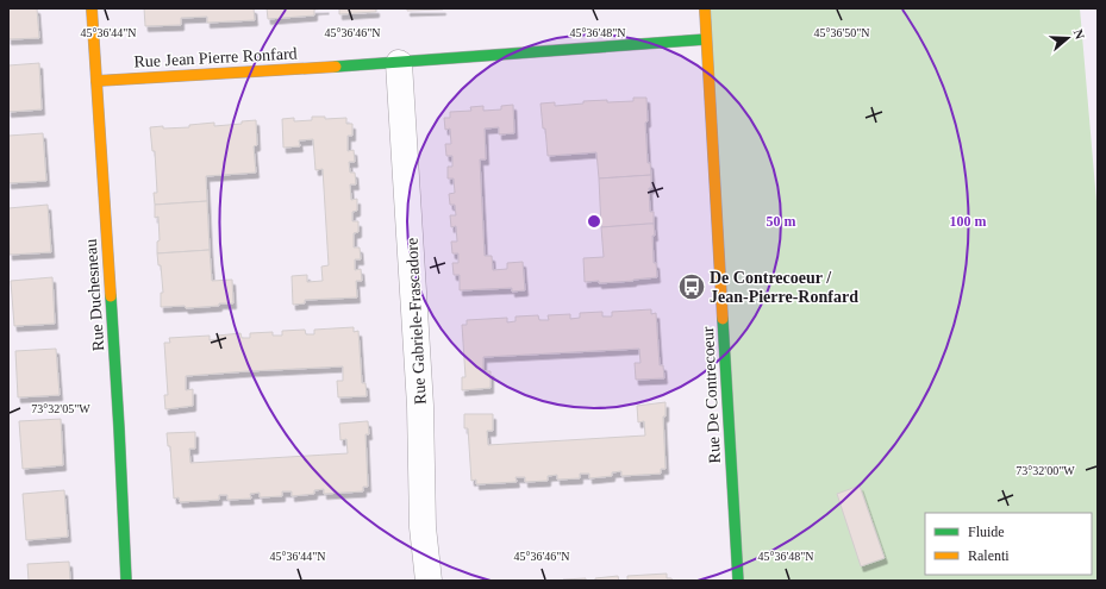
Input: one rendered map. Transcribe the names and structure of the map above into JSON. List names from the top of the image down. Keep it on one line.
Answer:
{"streets":{"street":["Rue Jean Pierre Ronfard","Rue Duchesneau","Rue Gabriele-Frascadore","Rue De Contrecoeur"]},"crossings":[["Rue Jean Pierre Ronfard","Rue Duchesneau"],["Rue Jean Pierre Ronfard","Rue Gabriele-Frascadore"],["Rue Jean Pierre Ronfard","Rue De Contrecoeur"]],"places":{"bus stop":["De Contrecoeur / Jean-Pierre-Ronfard"]},"legend":["Fluide","Ralenti"],"north":"right","coordinates":["45°36'44\"N","45°36'46\"N","45°36'48\"N","45°36'50\"N","73°32'05\"W","73°32'00\"W"],"rings":["50 m","100 m"]}
